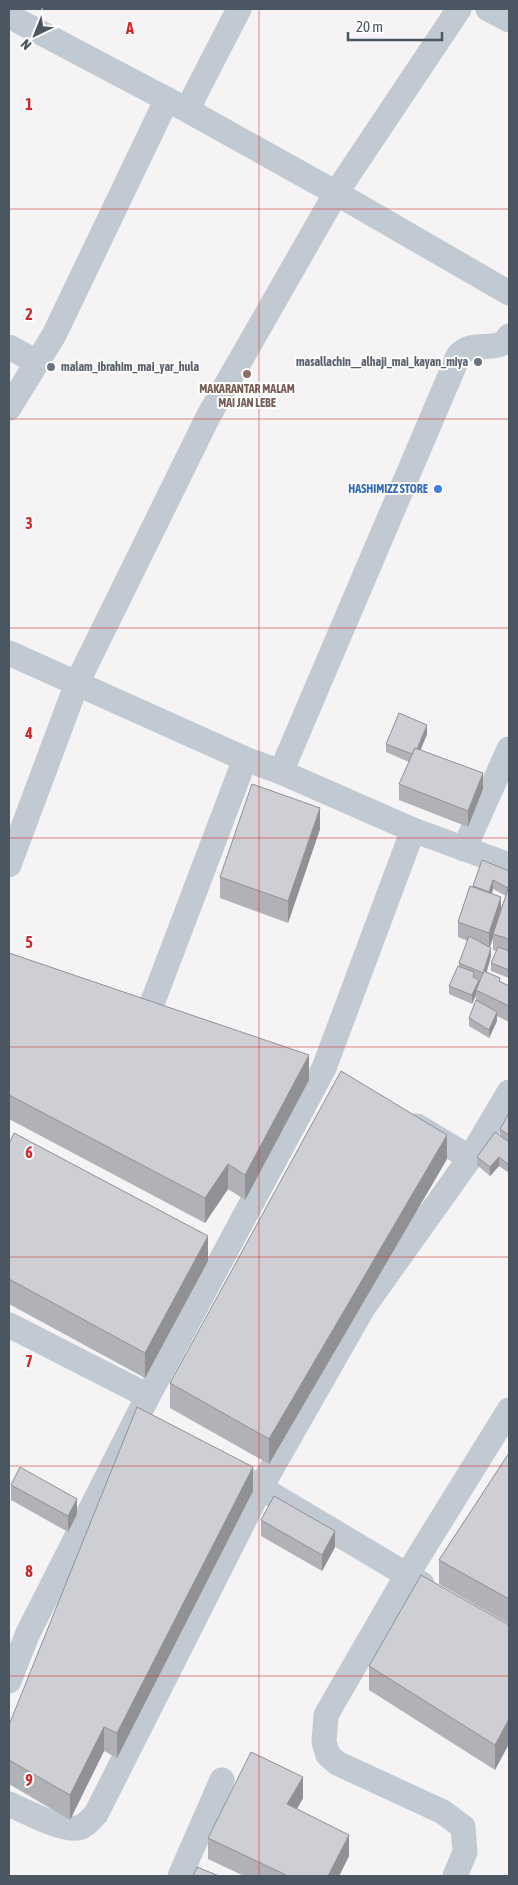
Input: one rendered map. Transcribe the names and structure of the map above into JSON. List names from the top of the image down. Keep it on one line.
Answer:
{"places":["masallachin__alhaji_mai_kayan_miya","malam_ibrahim_mai_yar_hula","MAKARANTAR MALAM MAI JAN LEBE","HASHIMIZZ STORE"],"scale_bar":"20 m","north":"bottom left","grid":{"columns":["A"],"rows":["1","2","3","4","5","6","7","8","9"]}}
